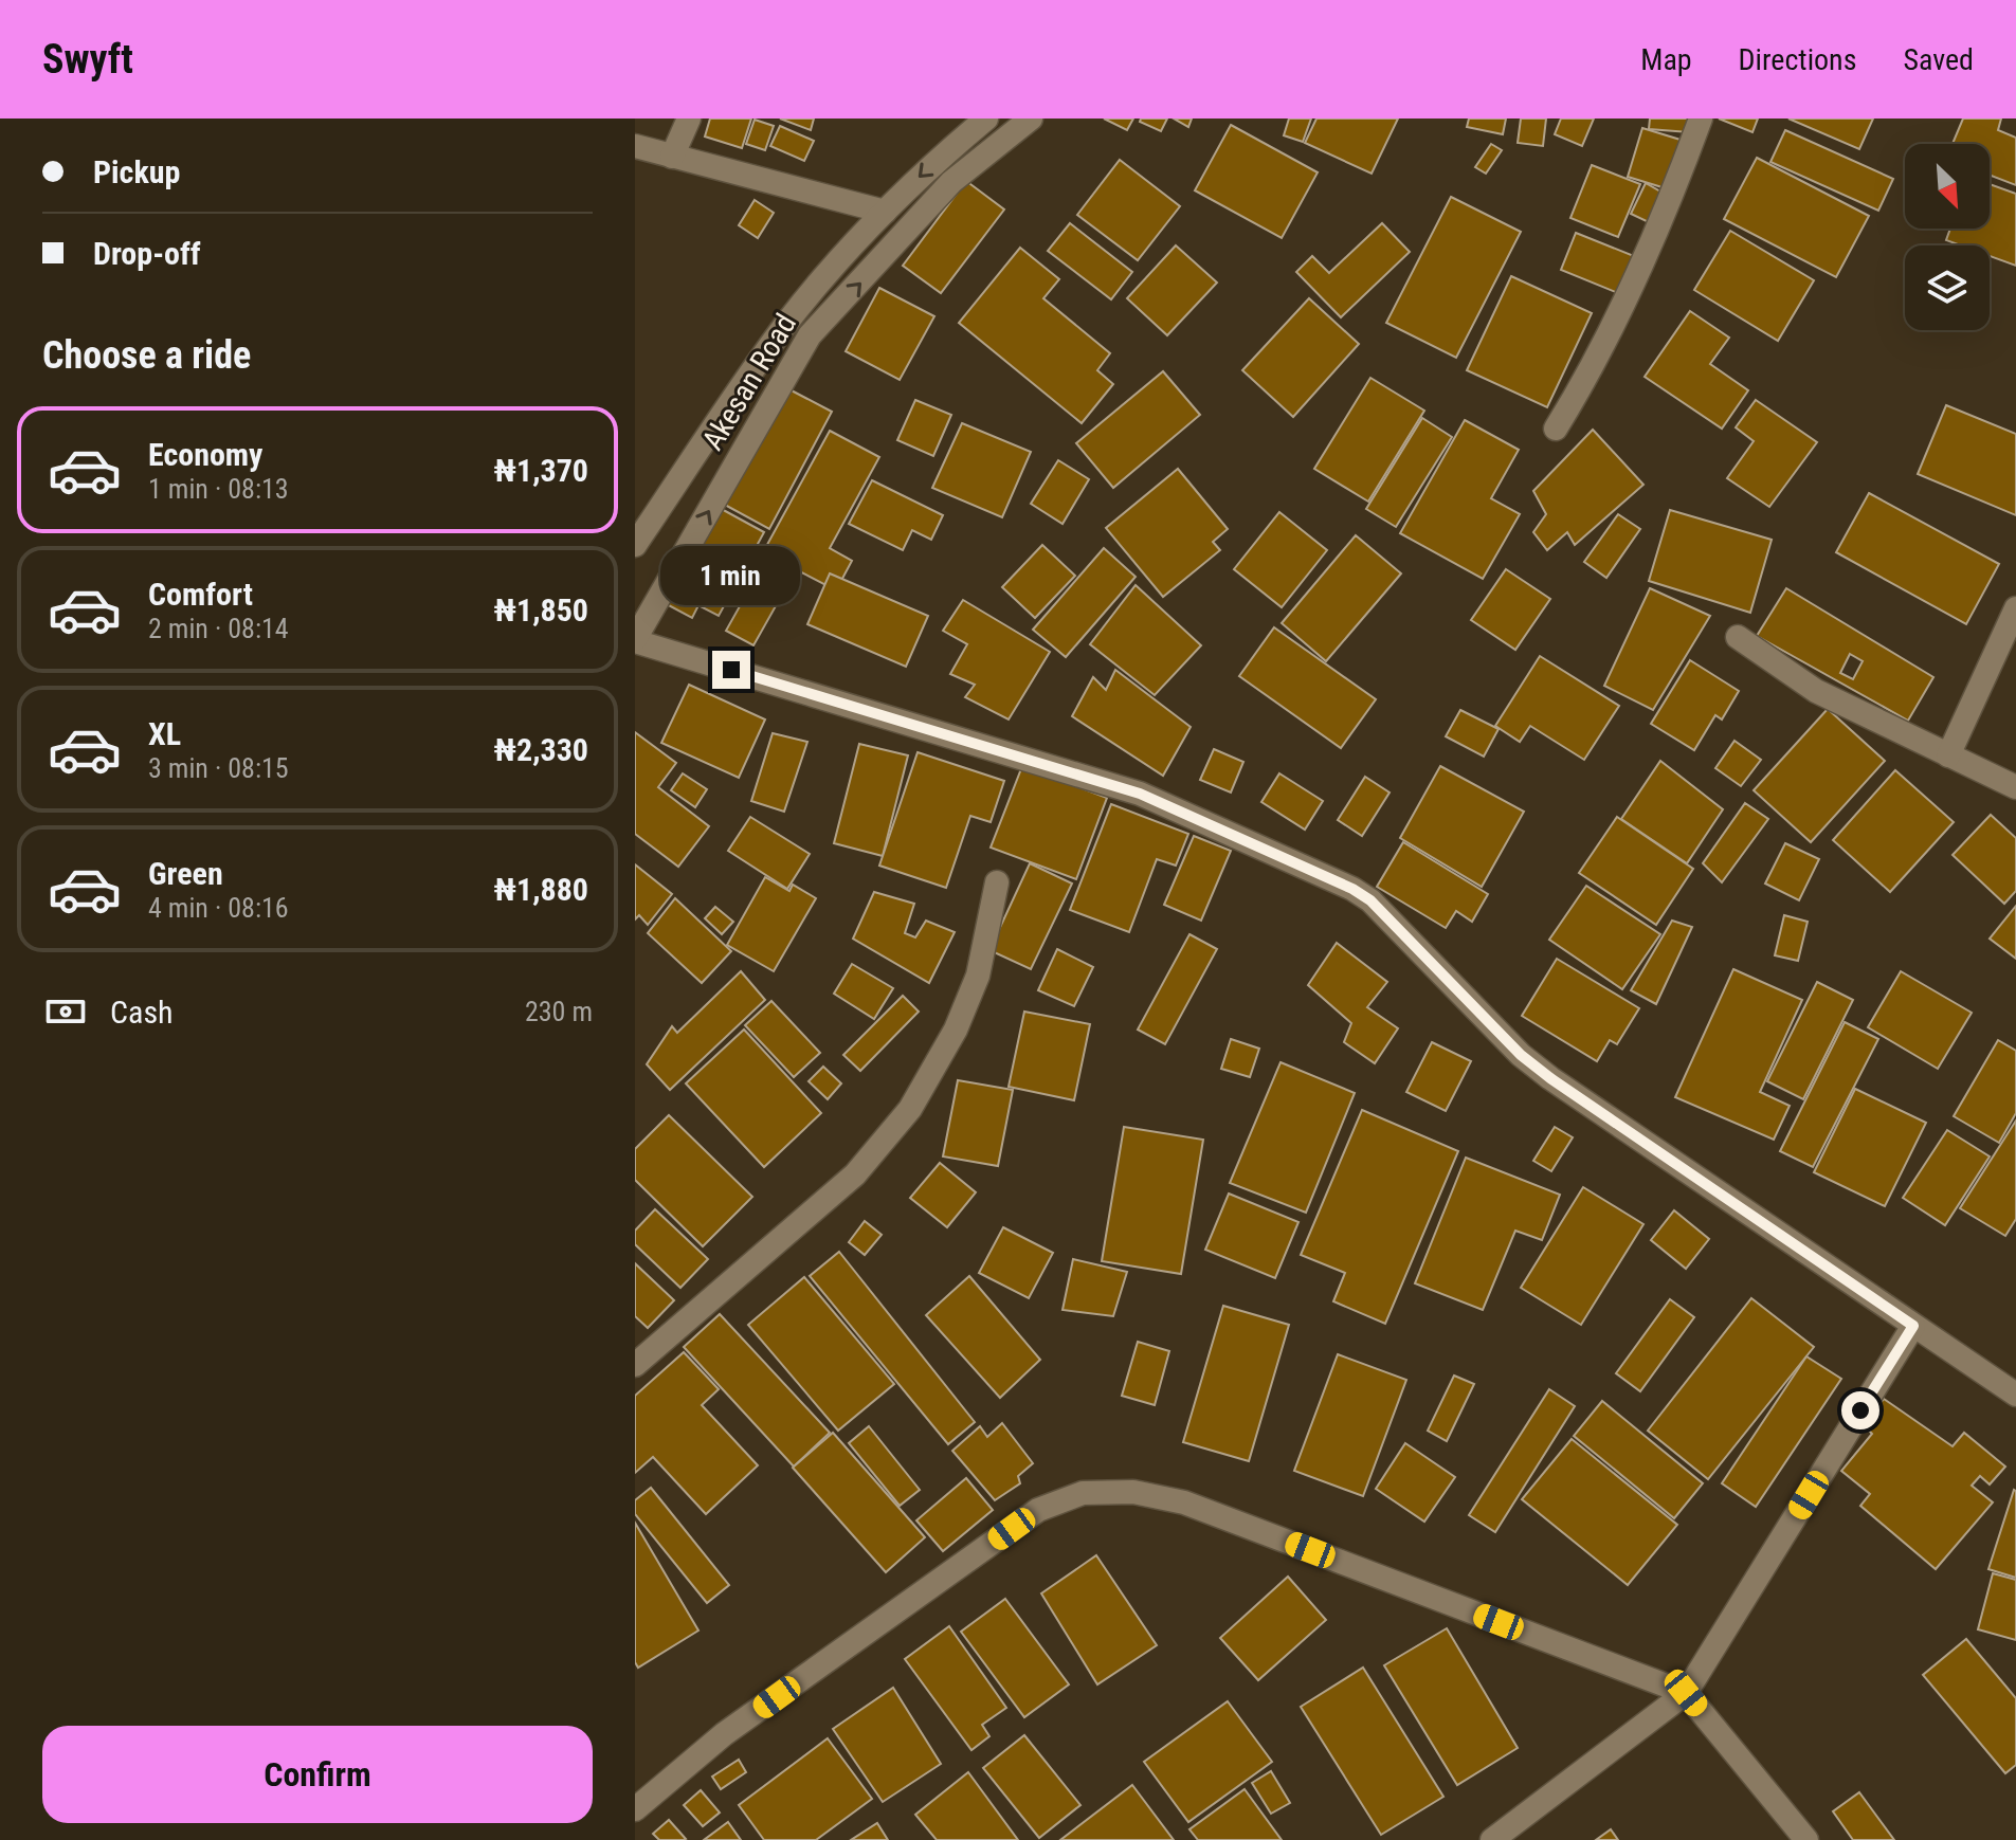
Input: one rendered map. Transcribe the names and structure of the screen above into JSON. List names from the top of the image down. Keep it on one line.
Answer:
{"streets":{"street":["Akesan Road"]},"north":"bottom right","page":{"header":"Swyft","nav":["Map","Directions","Saved"],"banner":["Pickup","Drop-off"],"heading":"Choose a ride","list":[{"name":"Economy","note":"1 min · 08:13","value":"₦1,370"},{"name":"Comfort","note":"2 min · 08:14","value":"₦1,850"},{"name":"XL","note":"3 min · 08:15","value":"₦2,330"},{"name":"Green","note":"4 min · 08:16","value":"₦1,880"}],"bubble":"1 min","pay":["Cash","230 m"],"buttons":"Confirm"}}
